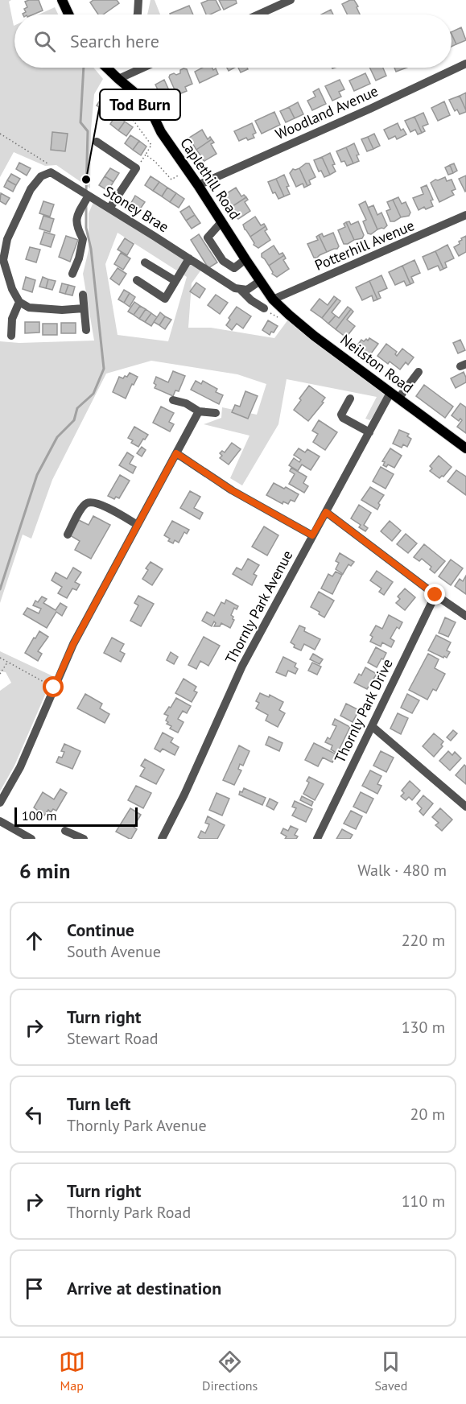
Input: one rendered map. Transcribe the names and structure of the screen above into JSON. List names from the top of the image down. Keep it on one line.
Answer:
{"streets":{"main road":["Caplethill Road","Neilston Road"],"street":["Woodland Avenue","Stoney Brae","Potterhill Avenue","Thornly Park Avenue","Thornly Park Drive"]},"crossings":[["Woodland Avenue","Caplethill Road"],["Caplethill Road","Potterhill Avenue"],["Caplethill Road","Neilston Road"],["Potterhill Avenue","Neilston Road"],["Neilston Road","Thornly Park Avenue"]],"places":["Tod Burn"],"scale_bar":"100 m","page":{"search":"Search here","scale":"100 m","heading":["6 min","Walk · 480 m"],"list":[["Continue","South Avenue","220 m"],["Turn right","Stewart Road","130 m"],["Turn left","Thornly Park Avenue","20 m"],["Turn right","Thornly Park Road","110 m"],"Arrive at destination"],"nav":["Map","Directions","Saved"]}}
